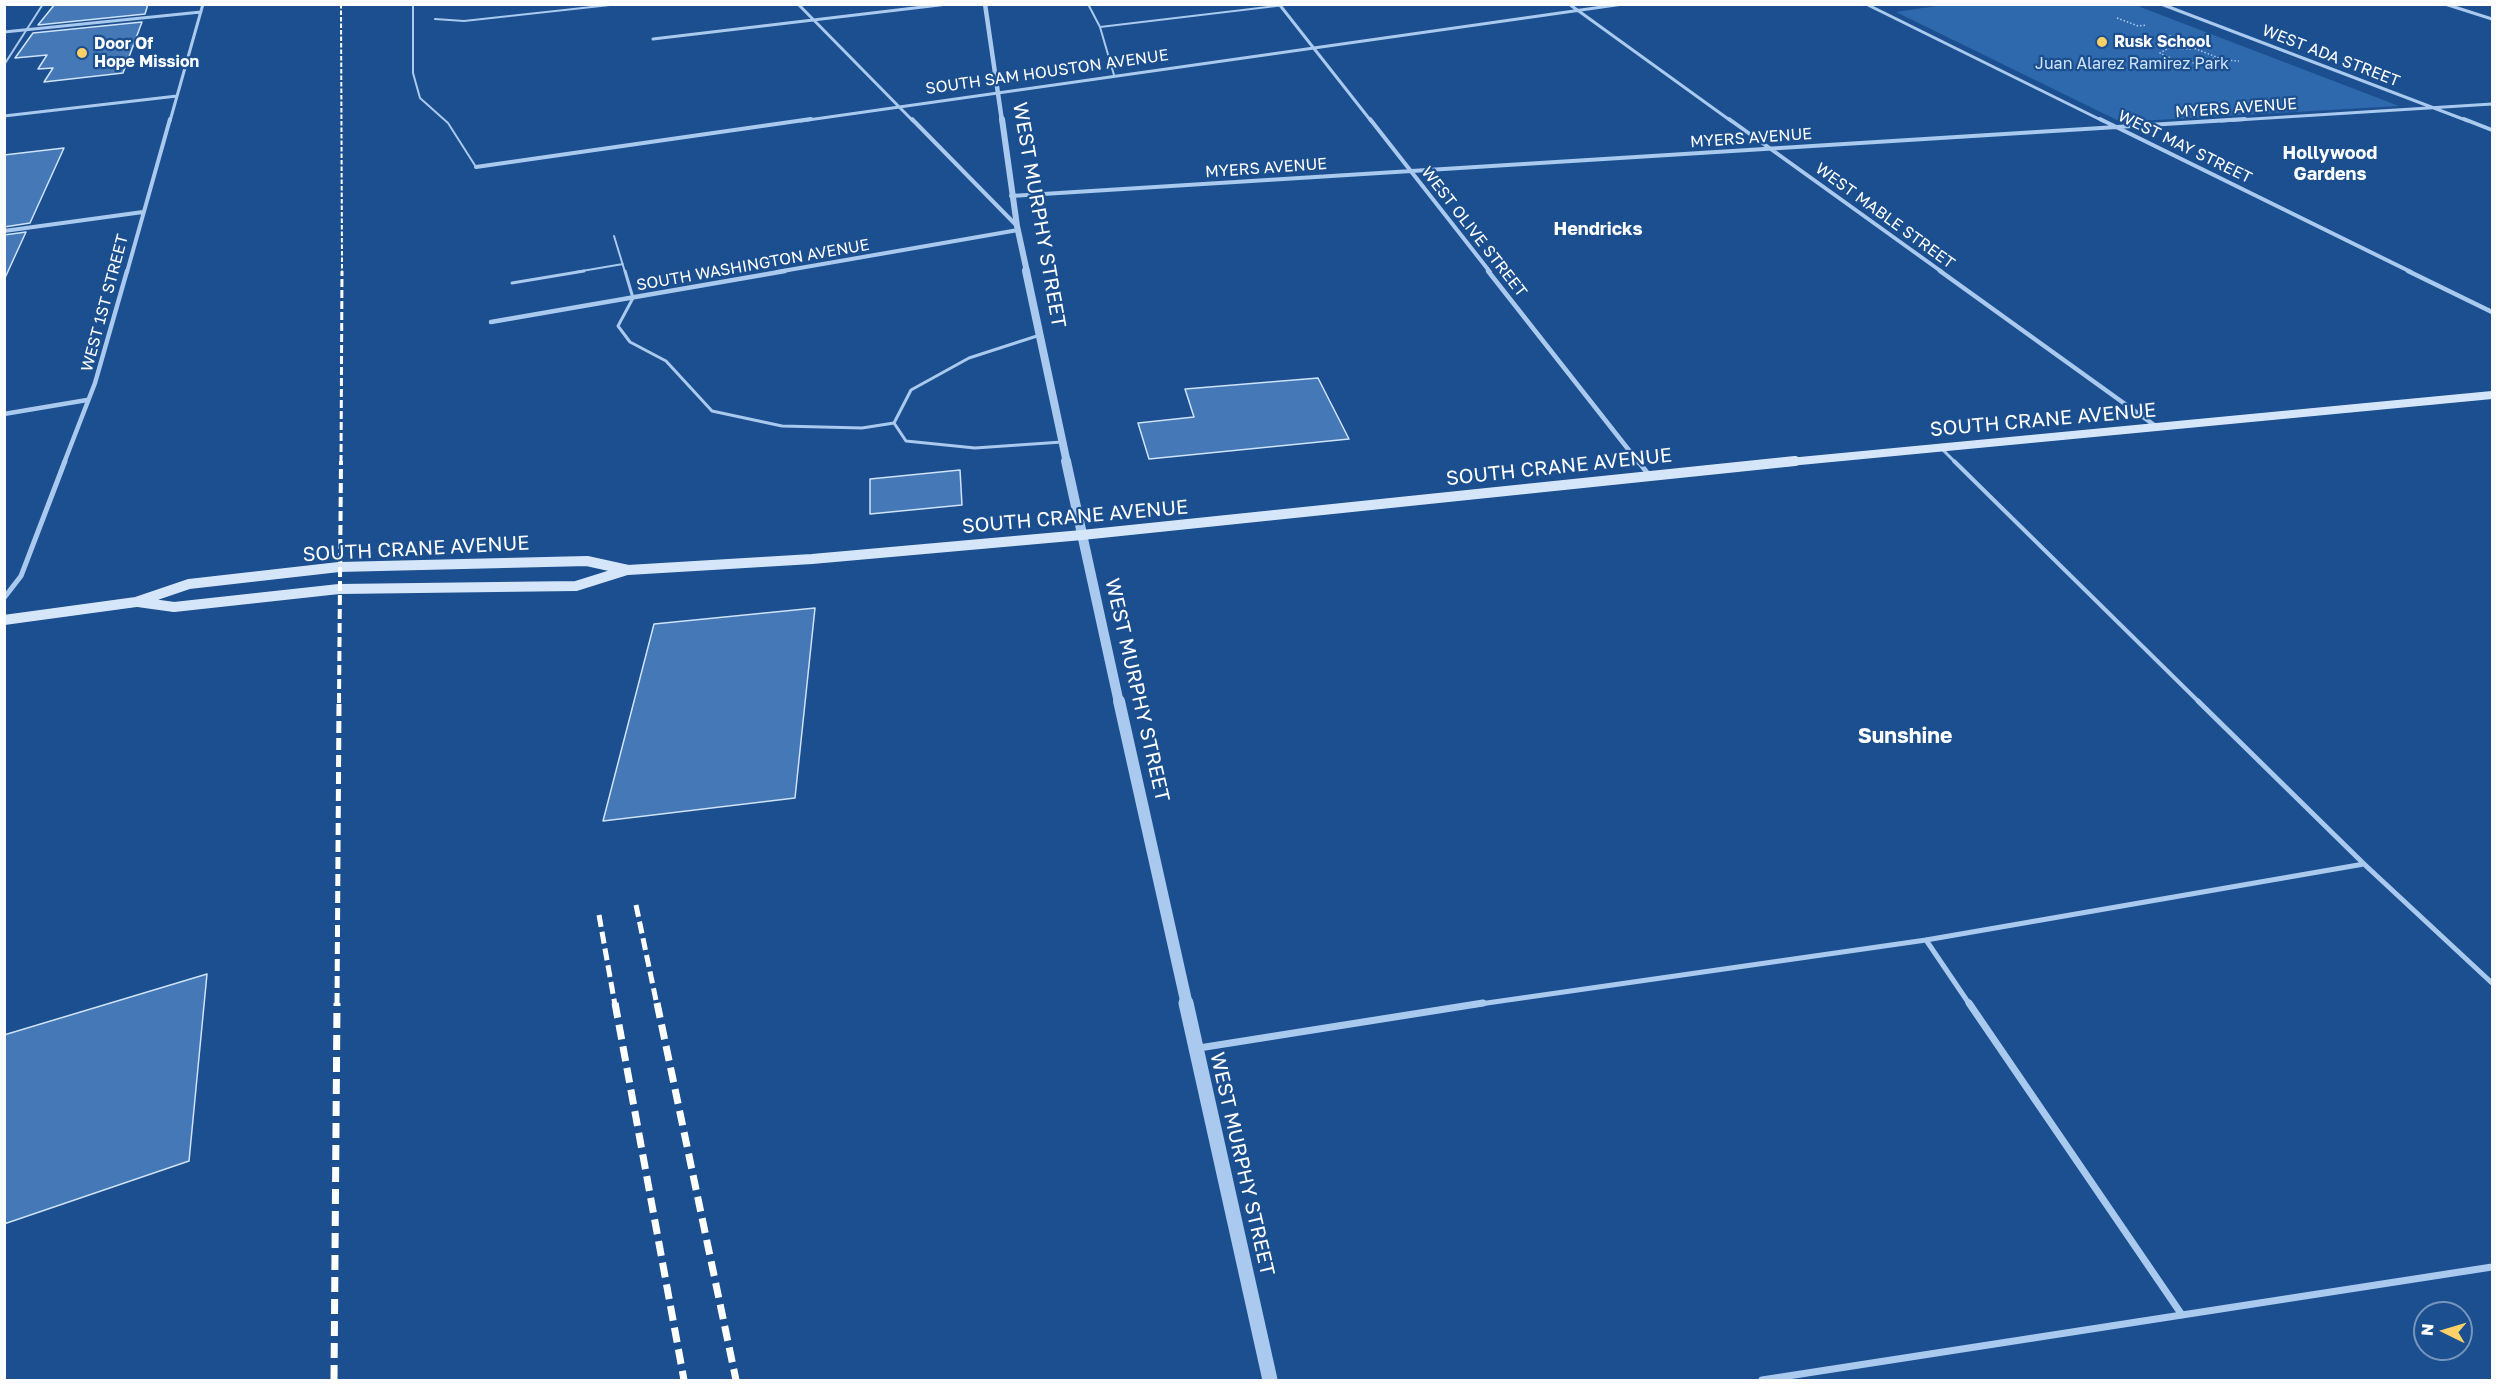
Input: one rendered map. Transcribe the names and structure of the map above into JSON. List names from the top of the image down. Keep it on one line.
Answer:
{"streets":{"main road":["SOUTH CRANE AVENUE"],"street":["WEST ADA STREET","SOUTH SAM HOUSTON AVENUE","MYERS AVENUE","WEST MAY STREET","WEST MURPHY STREET","WEST MABLE STREET","WEST OLIVE STREET","SOUTH WASHINGTON AVENUE","WEST 1ST STREET"]},"crossings":[["WEST ADA STREET","MYERS AVENUE"],["SOUTH SAM HOUSTON AVENUE","WEST MURPHY STREET"],["SOUTH SAM HOUSTON AVENUE","WEST MABLE STREET"],["SOUTH SAM HOUSTON AVENUE","WEST OLIVE STREET"],["MYERS AVENUE","WEST MAY STREET"],["MYERS AVENUE","WEST MURPHY STREET"],["MYERS AVENUE","WEST MABLE STREET"],["MYERS AVENUE","WEST OLIVE STREET"],["WEST MURPHY STREET","SOUTH WASHINGTON AVENUE"],["WEST MURPHY STREET","SOUTH CRANE AVENUE"],["WEST MABLE STREET","SOUTH CRANE AVENUE"],["WEST OLIVE STREET","SOUTH CRANE AVENUE"]],"districts":["Hollywood Gardens","Hendricks","Sunshine"],"parks":["Juan Alarez Ramirez Park"],"places":["Rusk School","Door Of Hope Mission"],"north":"left"}
